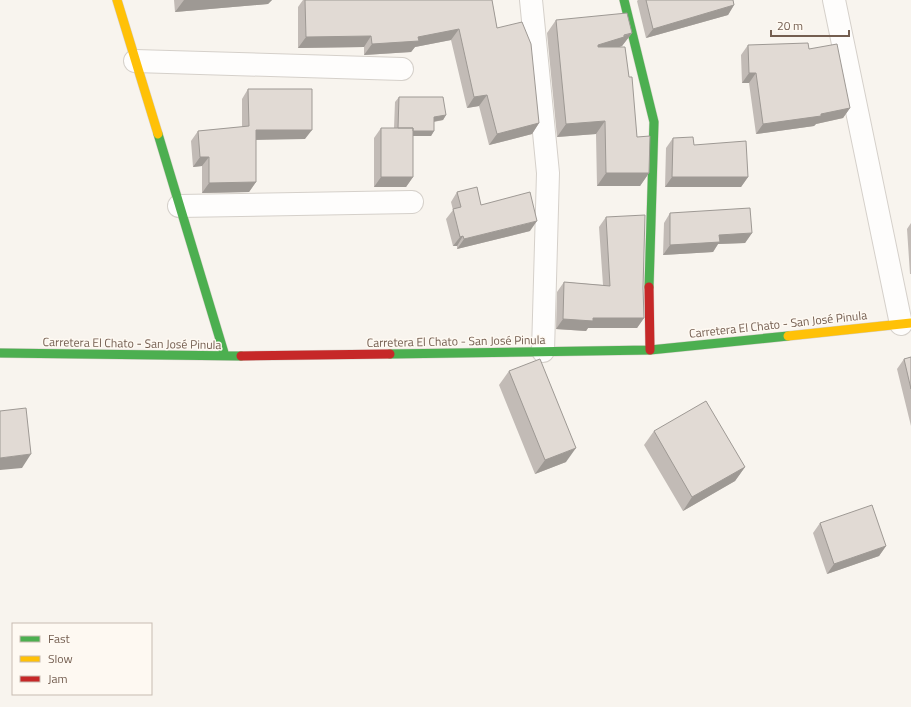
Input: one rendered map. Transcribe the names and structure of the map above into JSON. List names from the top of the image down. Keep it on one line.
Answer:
{"streets":{"main road":["Carretera El Chato - San José Pinula"]},"legend":["Fast","Slow","Jam"],"scale_bar":"20 m"}
